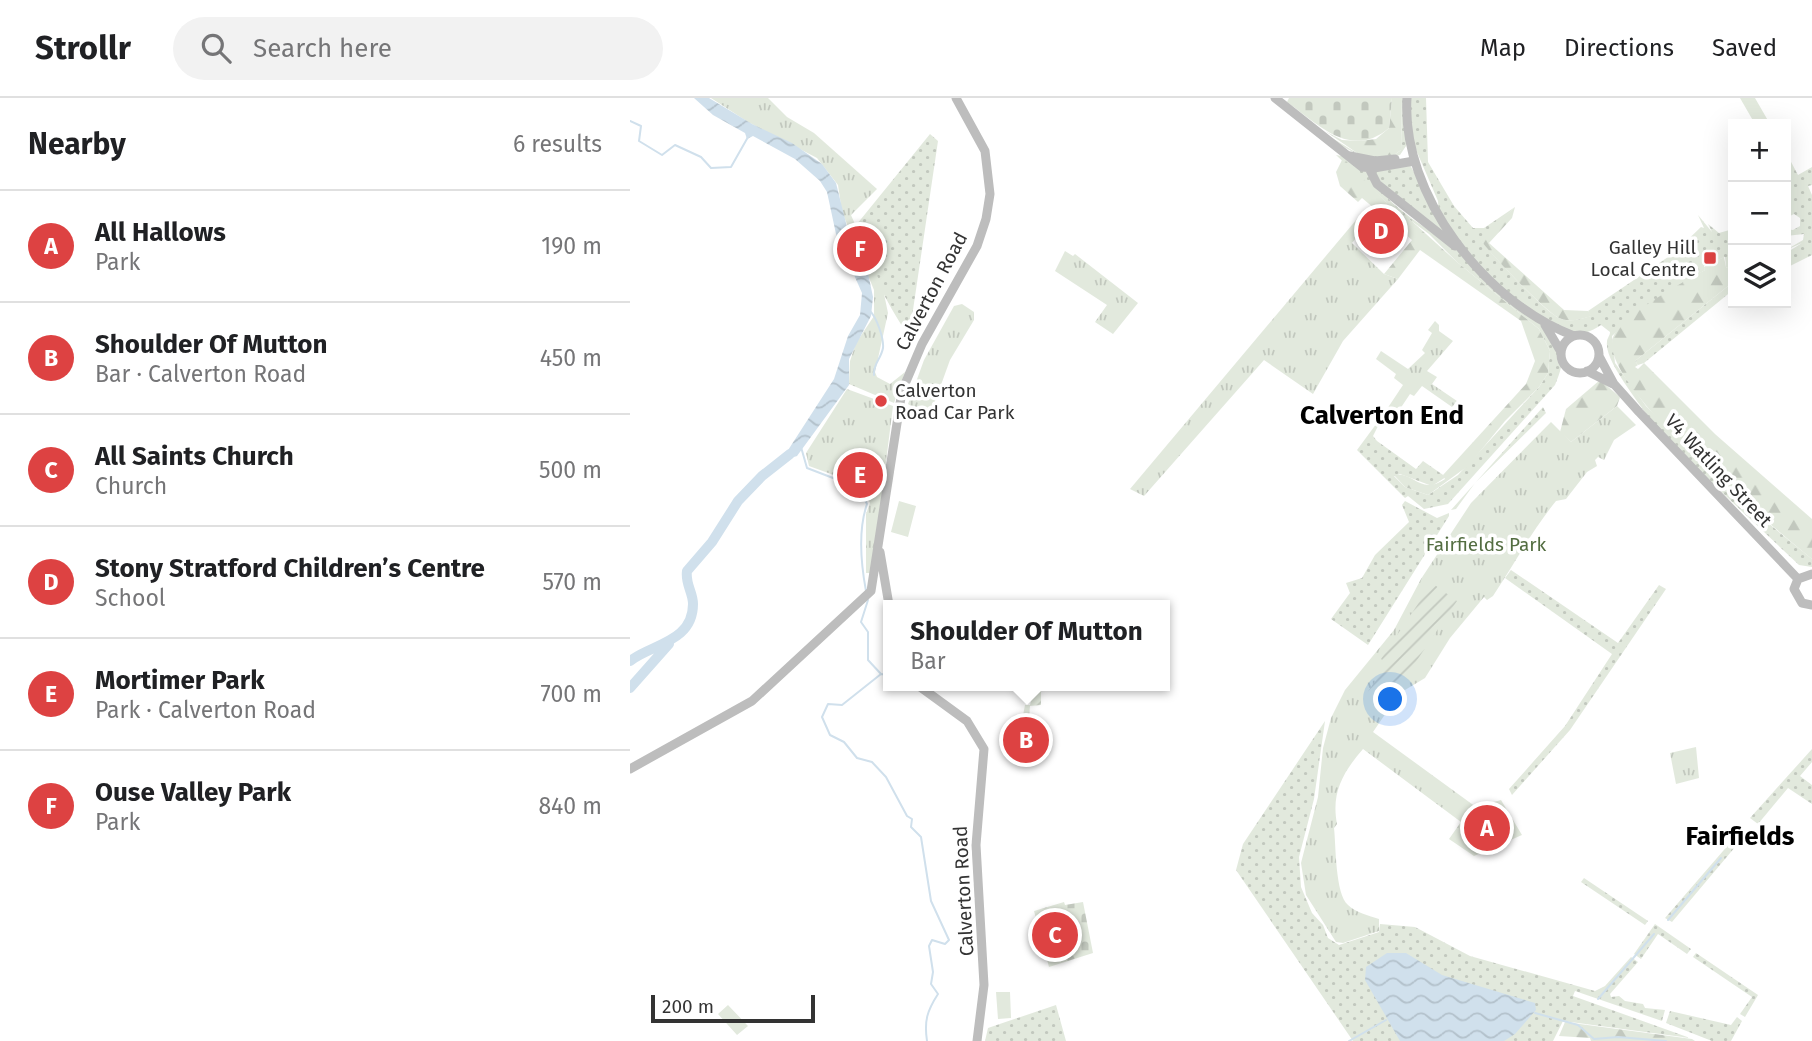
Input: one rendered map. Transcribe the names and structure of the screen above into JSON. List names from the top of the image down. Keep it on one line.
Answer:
{"streets":{"street":["Calverton Road","V4 Watling Street"]},"districts":["Calverton End","Fairfields"],"parks":["Fairfields Park"],"places":{"transit":["Galley Hill Local Centre"],"other":["Calverton Road Car Park"]},"scale_bar":"200 m","page":{"header":"Strollr","search":"Search here","nav":["Map","Directions","Saved"],"heading":["Nearby","6 results"],"map_buttons":["+","−"],"list":[{"mark":"A","name":"All Hallows","note":"Park","value":"190 m"},{"mark":"B","name":"Shoulder Of Mutton","note":"Bar · Calverton Road","value":"450 m"},{"mark":"C","name":"All Saints Church","note":"Church","value":"500 m"},{"mark":"D","name":"Stony Stratford Children’s Centre","note":"School","value":"570 m"},{"mark":"E","name":"Mortimer Park","note":"Park · Calverton Road","value":"700 m"},{"mark":"F","name":"Ouse Valley Park","note":"Park","value":"840 m"}],"pins":["D","F","E","B","A","C"],"popup":["Shoulder Of Mutton","Bar"],"scale":"200 m"}}
